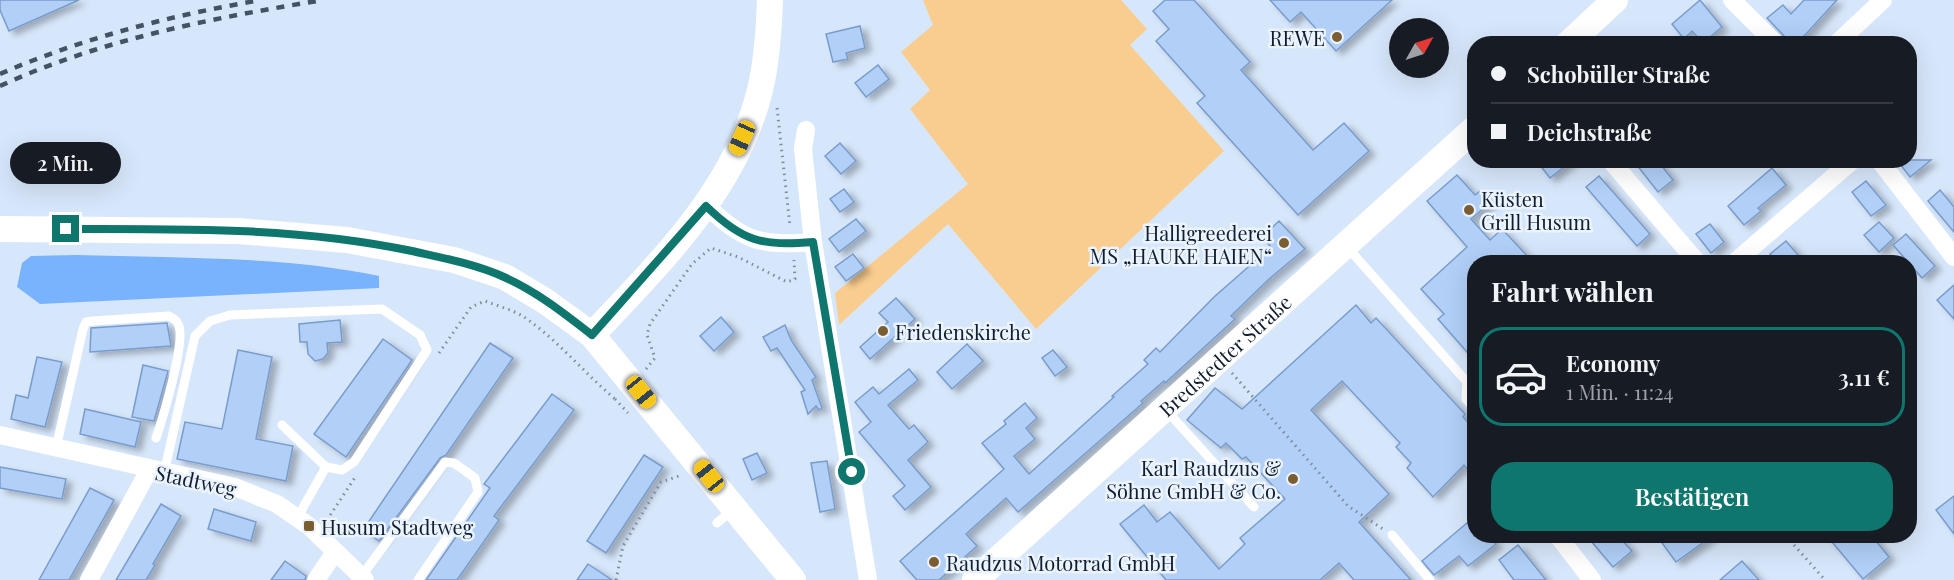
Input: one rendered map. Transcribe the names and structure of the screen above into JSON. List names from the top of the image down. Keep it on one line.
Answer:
{"streets":{"main road":["Bredstedter Straße"],"street":["Stadtweg"]},"places":{"other":["REWE","Küsten Grill Husum","Halligreederei MS „HAUKE HAIEN“","Friedenskirche","Karl Raudzus & Söhne GmbH & Co.","Raudzus Motorrad GmbH"],"transit":["Husum Stadtweg"]},"north":"top right","page":{"banner":["Schobüller Straße","Deichstraße"],"bubble":"2 Min.","heading":"Fahrt wählen","list":[{"name":"Economy","note":"1 Min. · 11:24","value":"3.11 €"}],"buttons":"Bestätigen"}}
